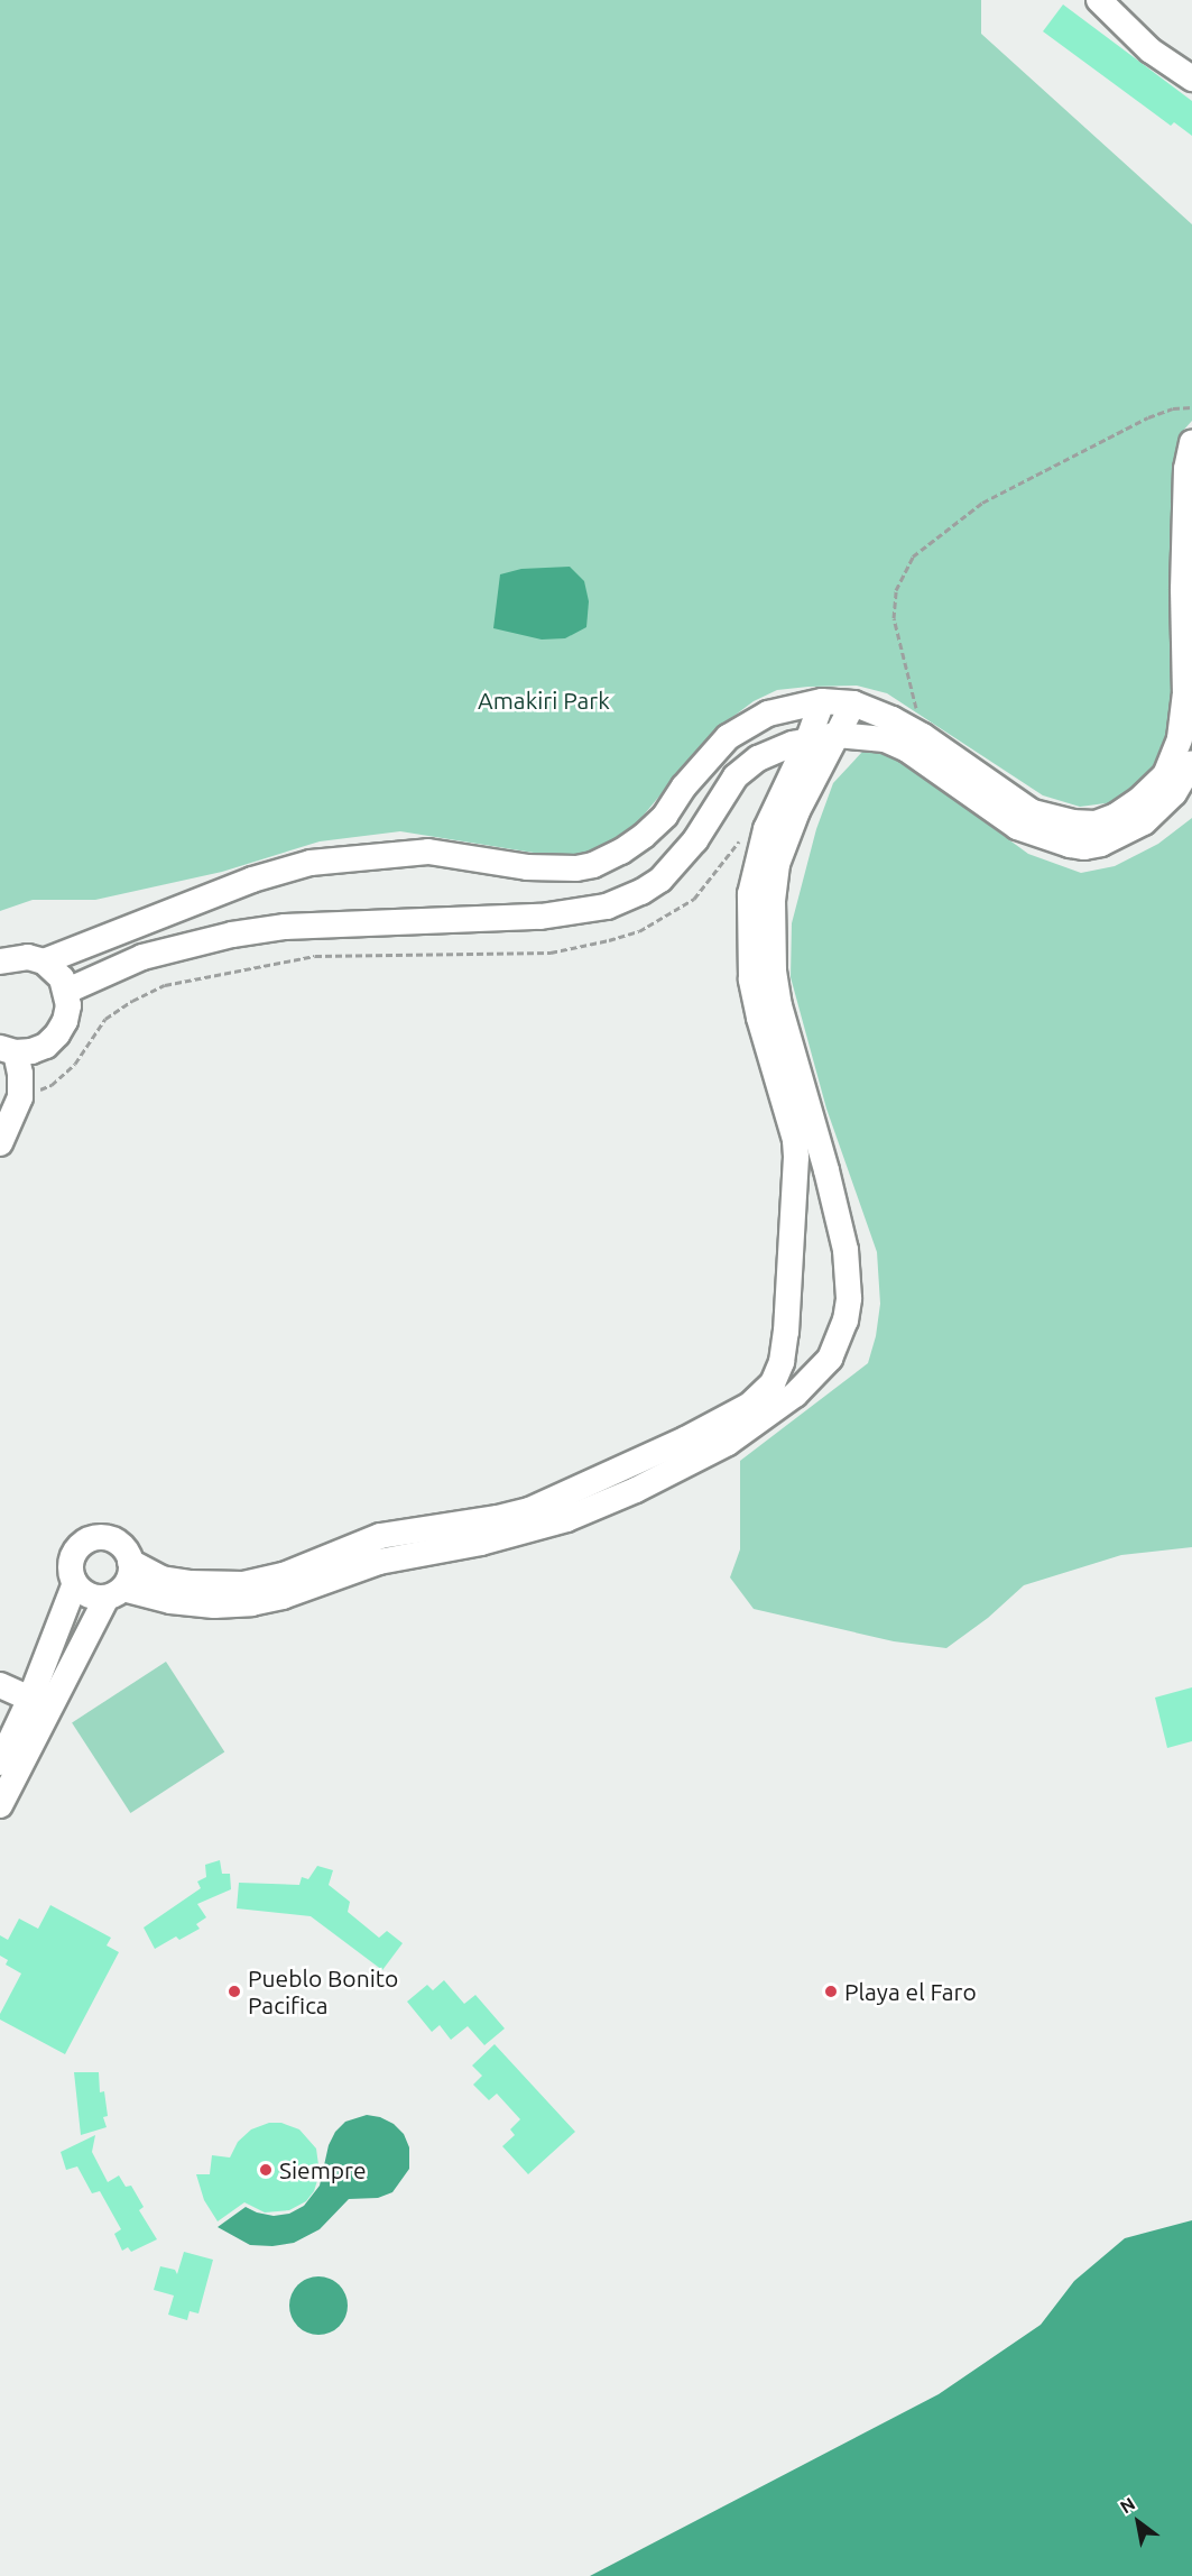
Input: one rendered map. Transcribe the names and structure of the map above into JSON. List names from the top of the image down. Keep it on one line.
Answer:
{"parks":["Amakiri Park"],"places":["Pueblo Bonito Pacifica","Playa el Faro","Siempre"],"north":"top left"}
